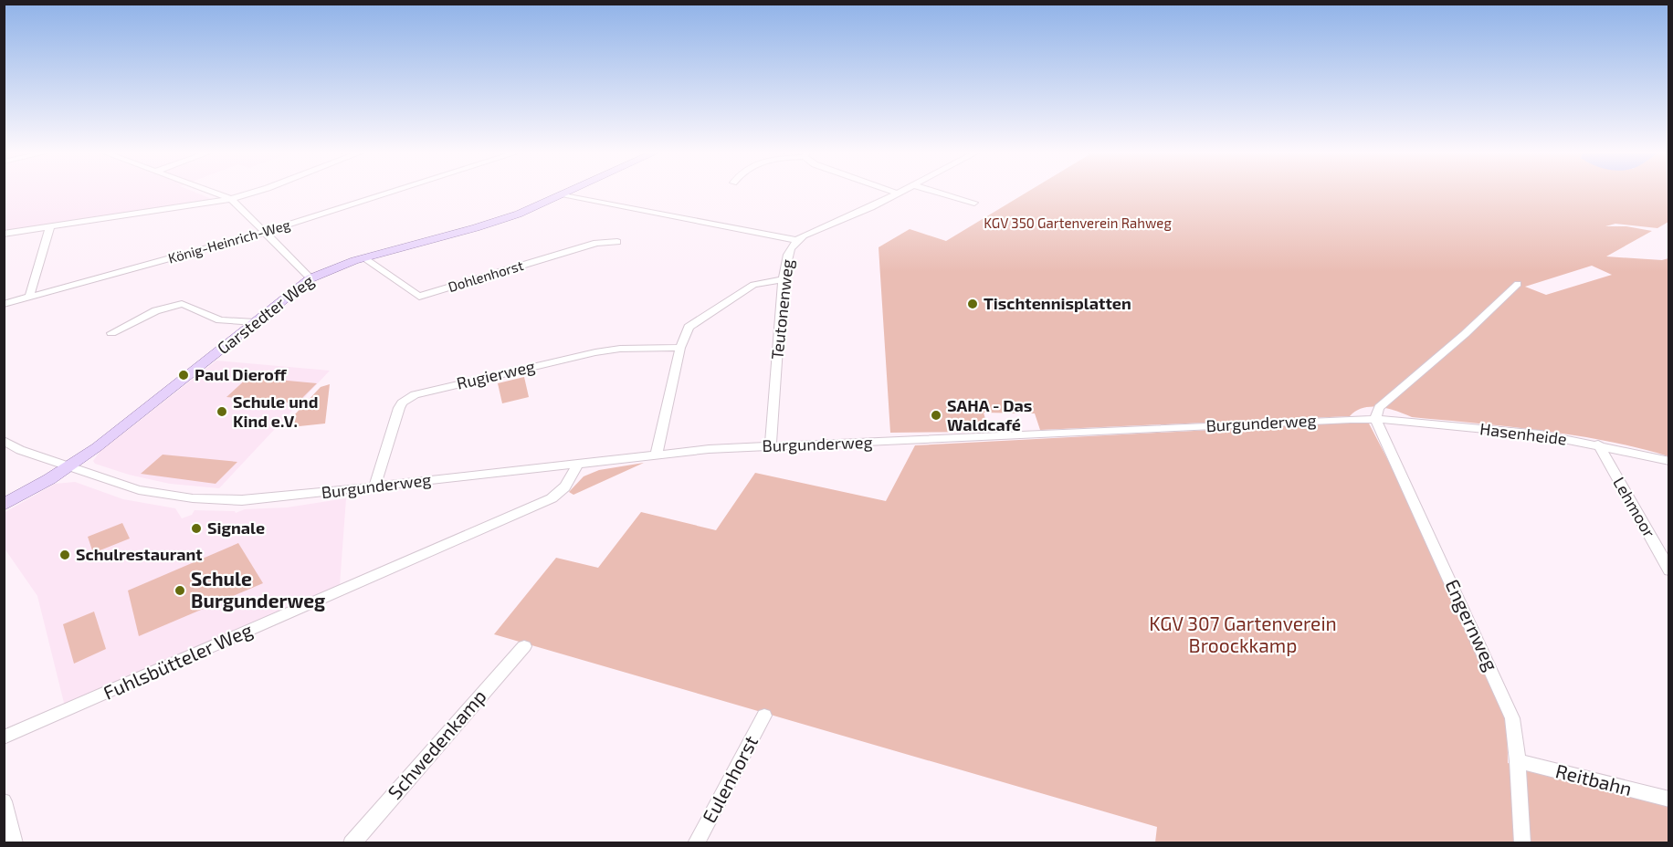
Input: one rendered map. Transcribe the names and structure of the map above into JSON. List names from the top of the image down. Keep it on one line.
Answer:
{"streets":{"main road":["Garstedter Weg"],"street":["König-Heinrich-Weg","Dohlenhorst","Teutonenweg","Rugierweg","Burgunderweg","Hasenheide","Lehmoor","Engernweg","Fuhlsbütteler Weg","Schwedenkamp","Eulenhorst","Reitbahn"]},"crossings":[["Dohlenhorst","Garstedter Weg"],["Teutonenweg","Burgunderweg"],["Garstedter Weg","Burgunderweg"],["Rugierweg","Burgunderweg"],["Burgunderweg","Hasenheide"],["Burgunderweg","Engernweg"],["Burgunderweg","Fuhlsbütteler Weg"],["Hasenheide","Lehmoor"],["Hasenheide","Engernweg"],["Engernweg","Reitbahn"]],"parks":["KGV 350 Gartenverein Rahweg","KGV 307 Gartenverein Broockkamp"],"places":["Tischtennisplatten","Paul Dieroff","Schule und Kind e.V.","SAHA - Das Waldcafé","Signale","Schulrestaurant","Schule Burgunderweg"]}
